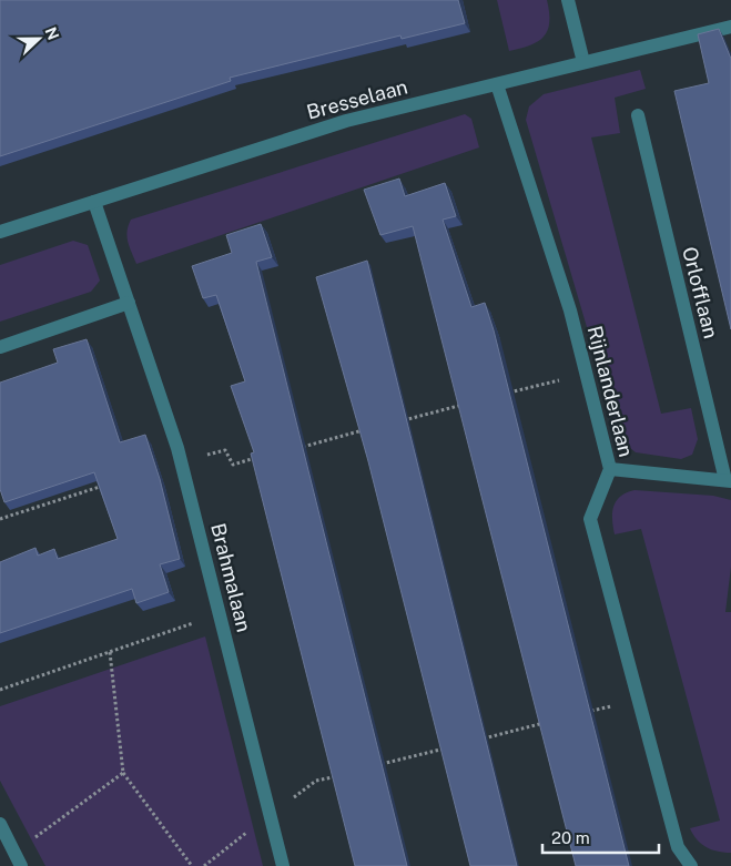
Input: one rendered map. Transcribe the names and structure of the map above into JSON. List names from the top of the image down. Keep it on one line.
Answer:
{"streets":{"street":["Bresselaan","Orlofflaan","Rijnlanderlaan","Brahmalaan"]},"crossings":[["Bresselaan","Rijnlanderlaan"],["Bresselaan","Brahmalaan"],["Orlofflaan","Rijnlanderlaan"]],"scale_bar":"20 m","north":"right"}
